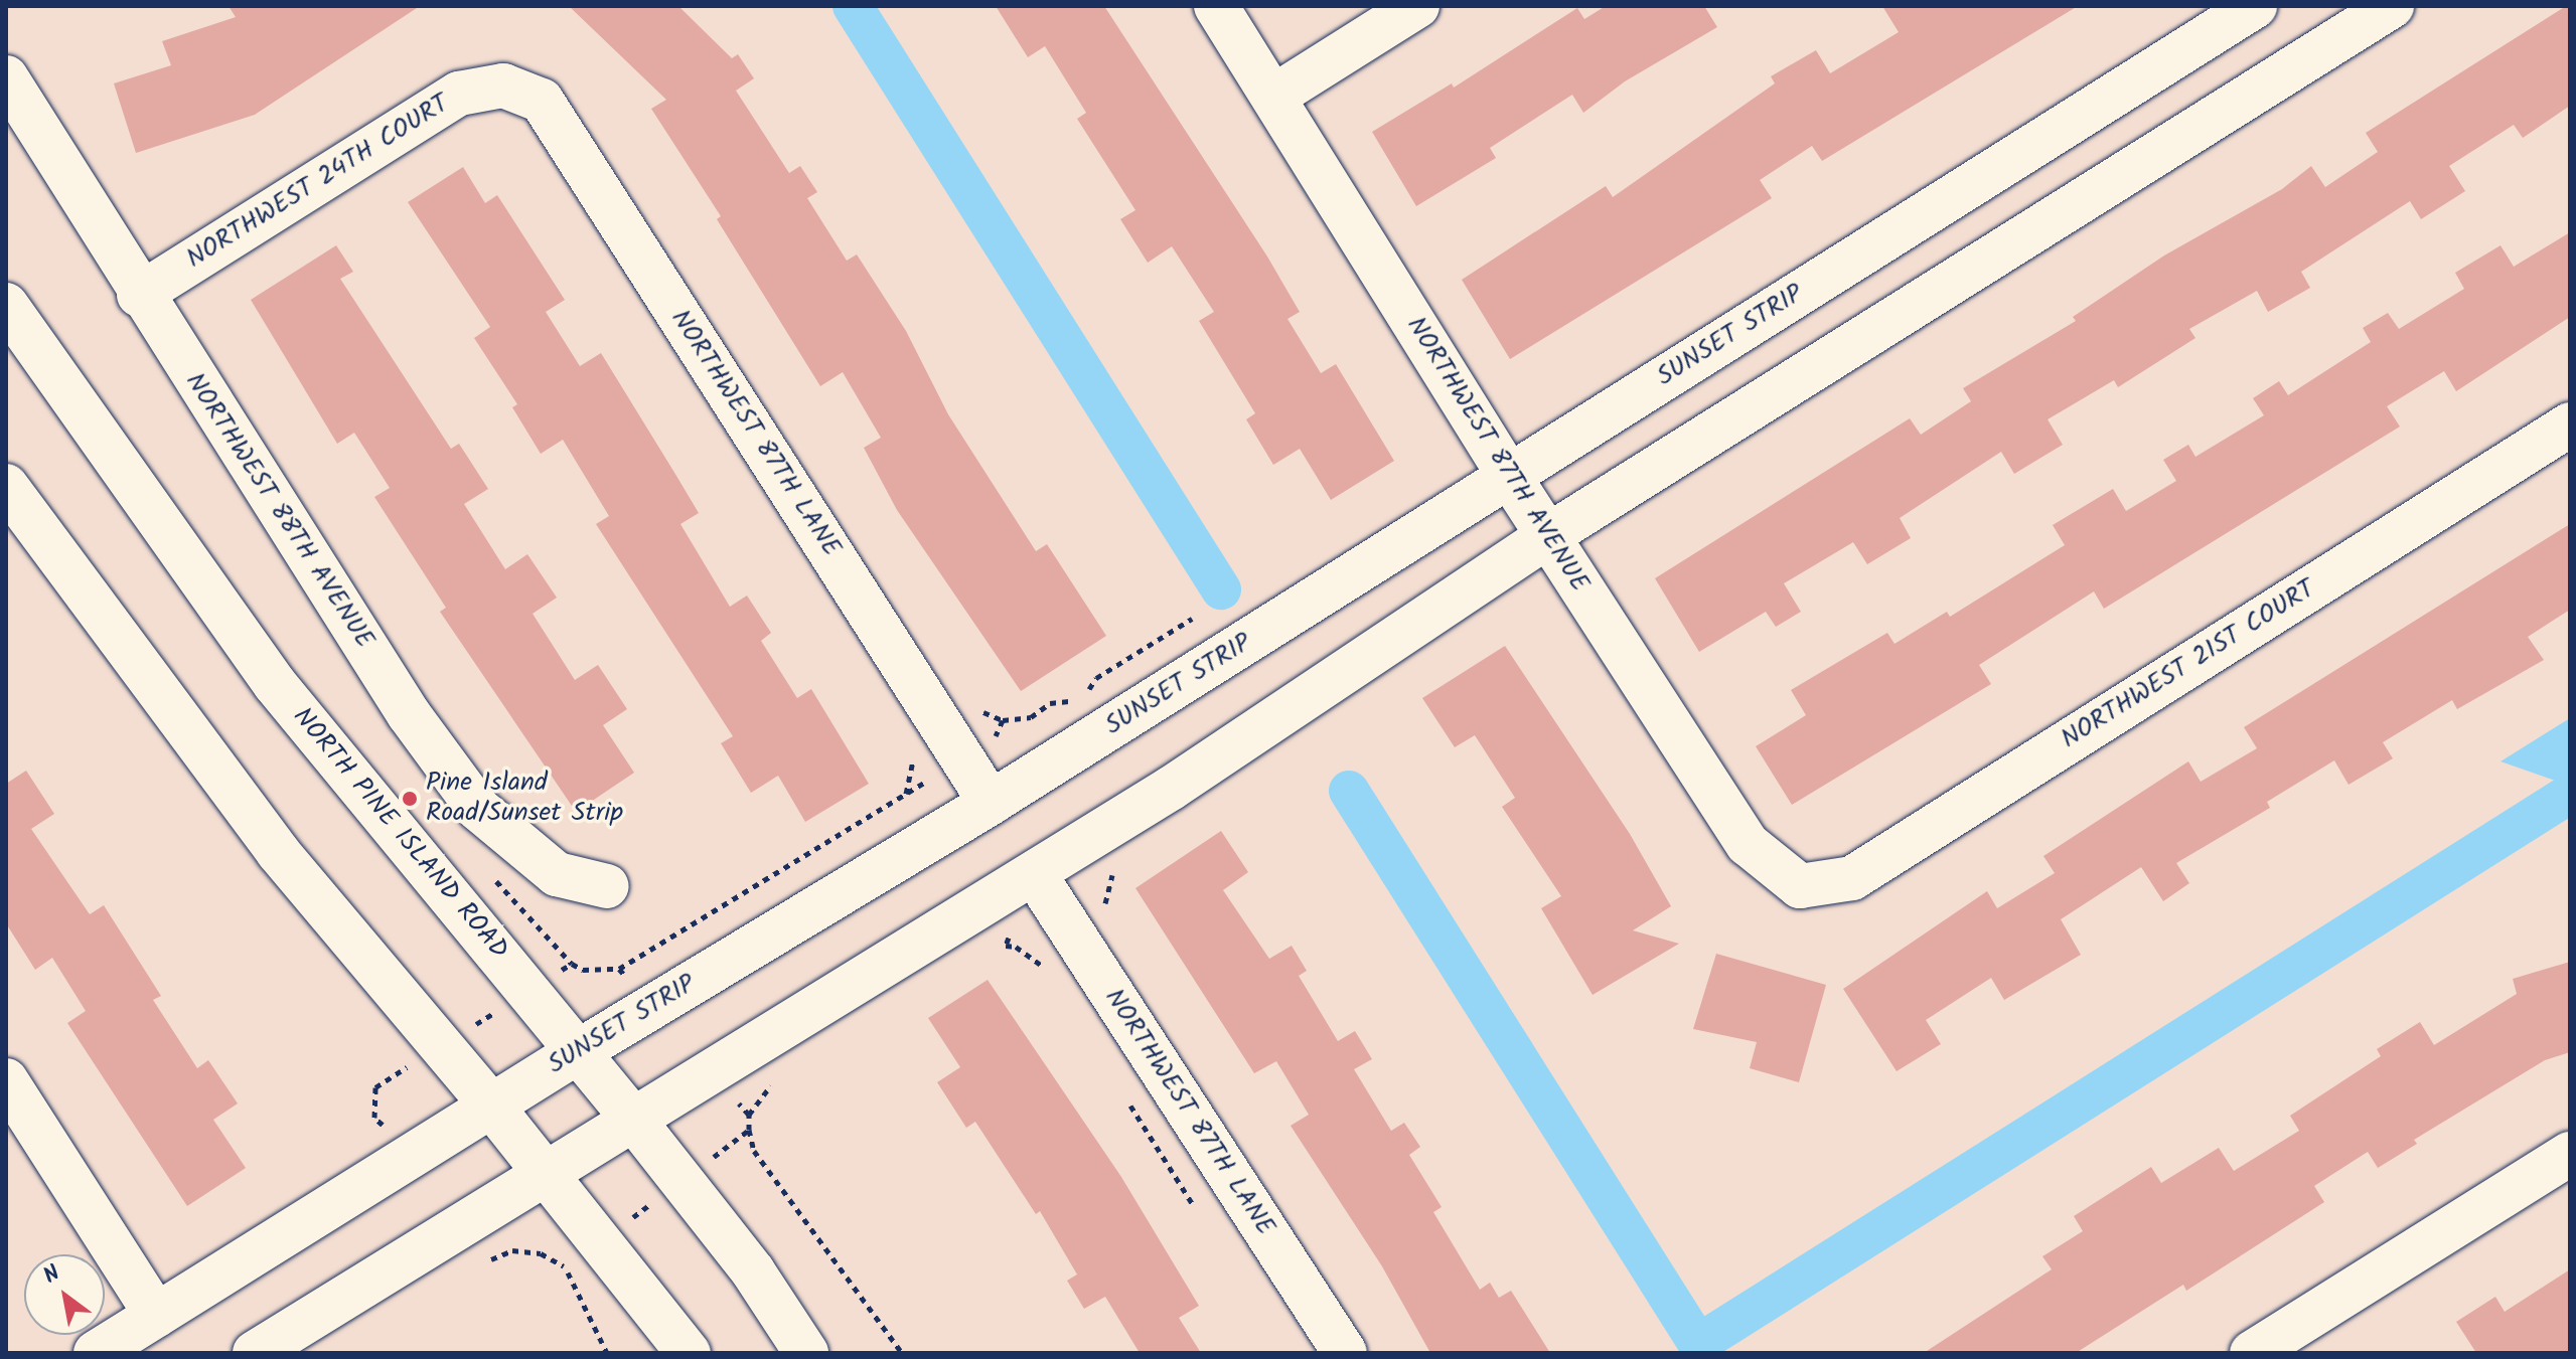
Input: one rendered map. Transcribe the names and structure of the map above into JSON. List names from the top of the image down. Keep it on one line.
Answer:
{"streets":{"street":["NORTHWEST 24TH COURT","SUNSET STRIP","NORTHWEST 87TH LANE","NORTHWEST 87TH AVENUE","NORTHWEST 88TH AVENUE","NORTHWEST 21ST COURT","NORTH PINE ISLAND ROAD"]},"crossings":[["NORTHWEST 24TH COURT","NORTHWEST 87TH LANE"],["NORTHWEST 24TH COURT","NORTHWEST 88TH AVENUE"],["SUNSET STRIP","NORTHWEST 87TH LANE"],["SUNSET STRIP","NORTHWEST 87TH AVENUE"],["SUNSET STRIP","NORTH PINE ISLAND ROAD"],["NORTHWEST 87TH AVENUE","NORTHWEST 21ST COURT"]],"places":["Pine Island Road/Sunset Strip"],"north":"top left"}
